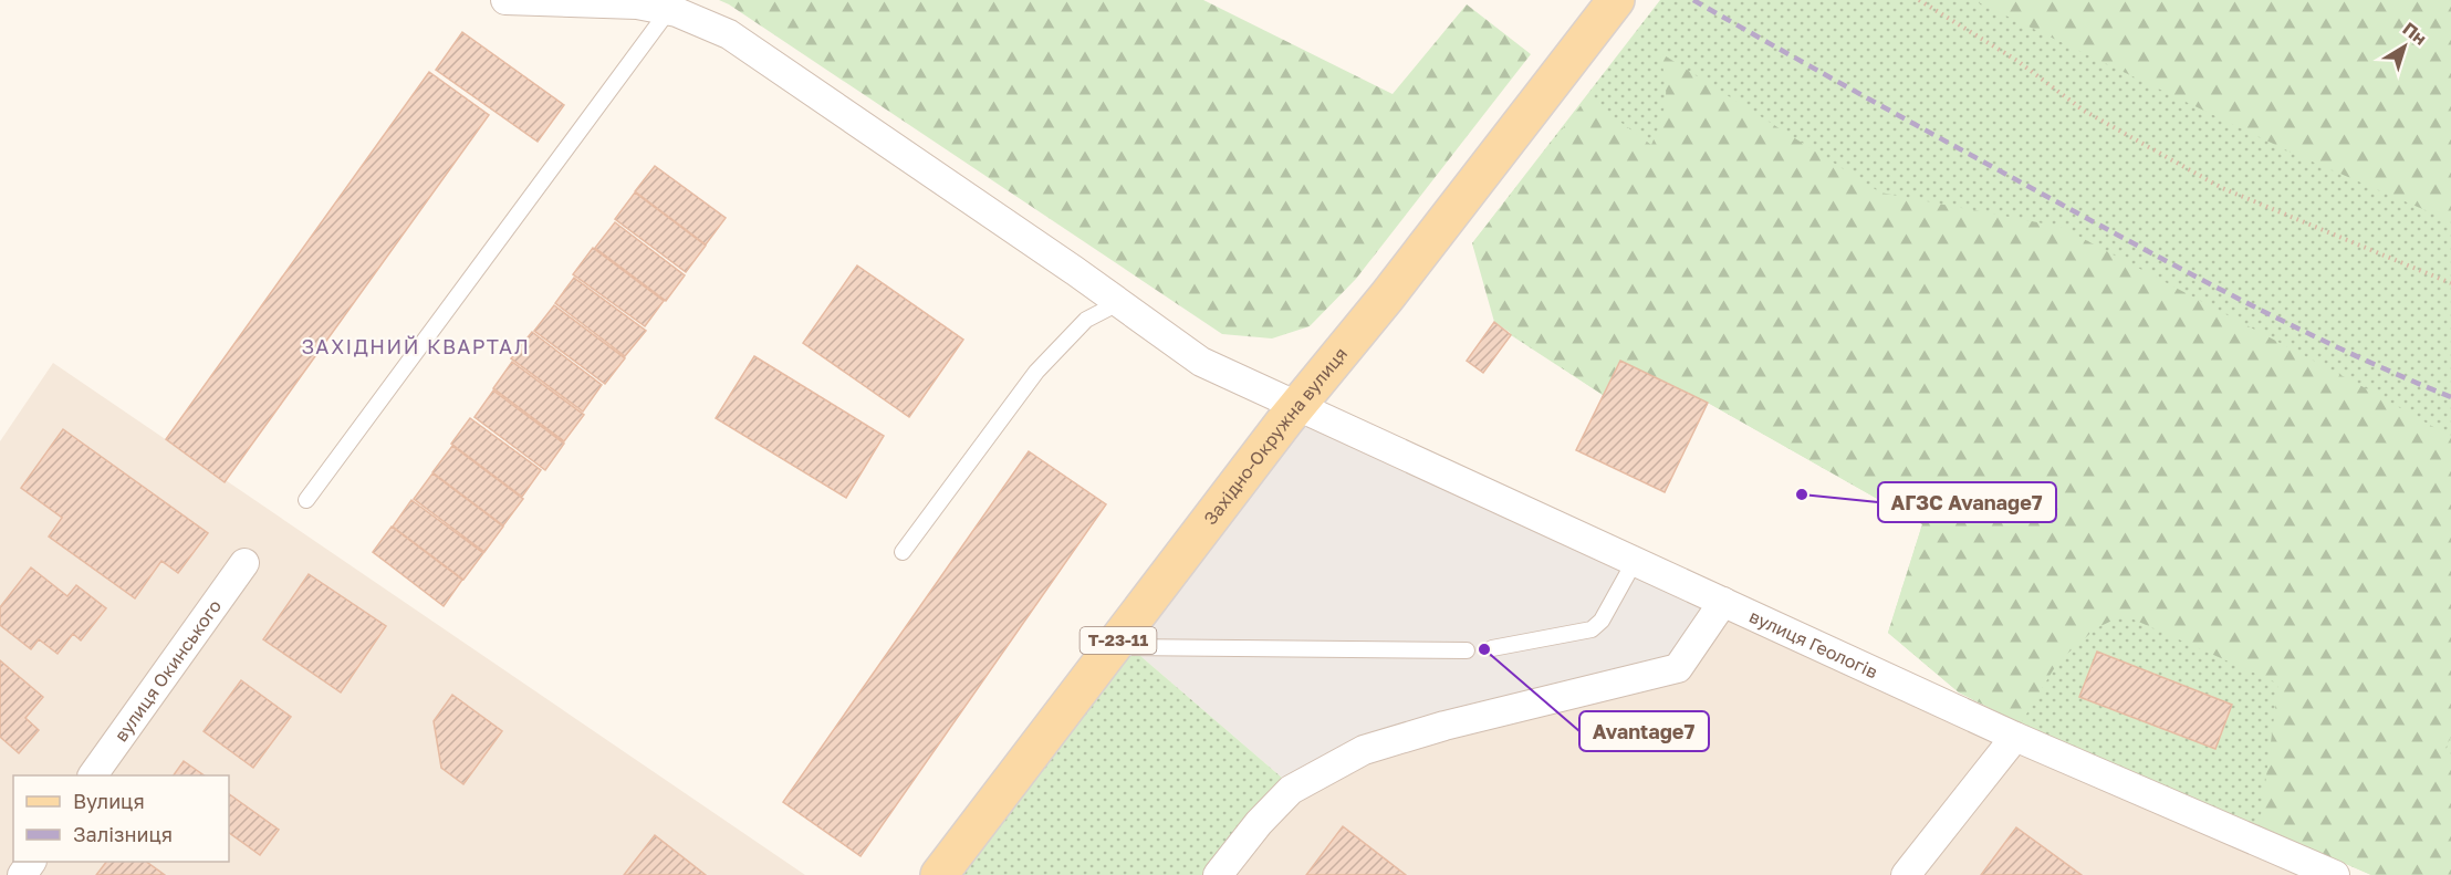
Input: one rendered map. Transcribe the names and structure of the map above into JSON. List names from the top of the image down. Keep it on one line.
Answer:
{"streets":{"main road":["Західно-Окружна вулиця","Т-23-11"],"street":["вулиця Геологів","вулиця Окинського"]},"crossings":[["Західно-Окружна вулиця","вулиця Геологів"]],"districts":["ЗАХІДНИЙ КВАРТАЛ"],"places":["АГЗС Avanage7","Avantage7"],"legend":["Вулиця","Залізниця"],"north":"top right"}
